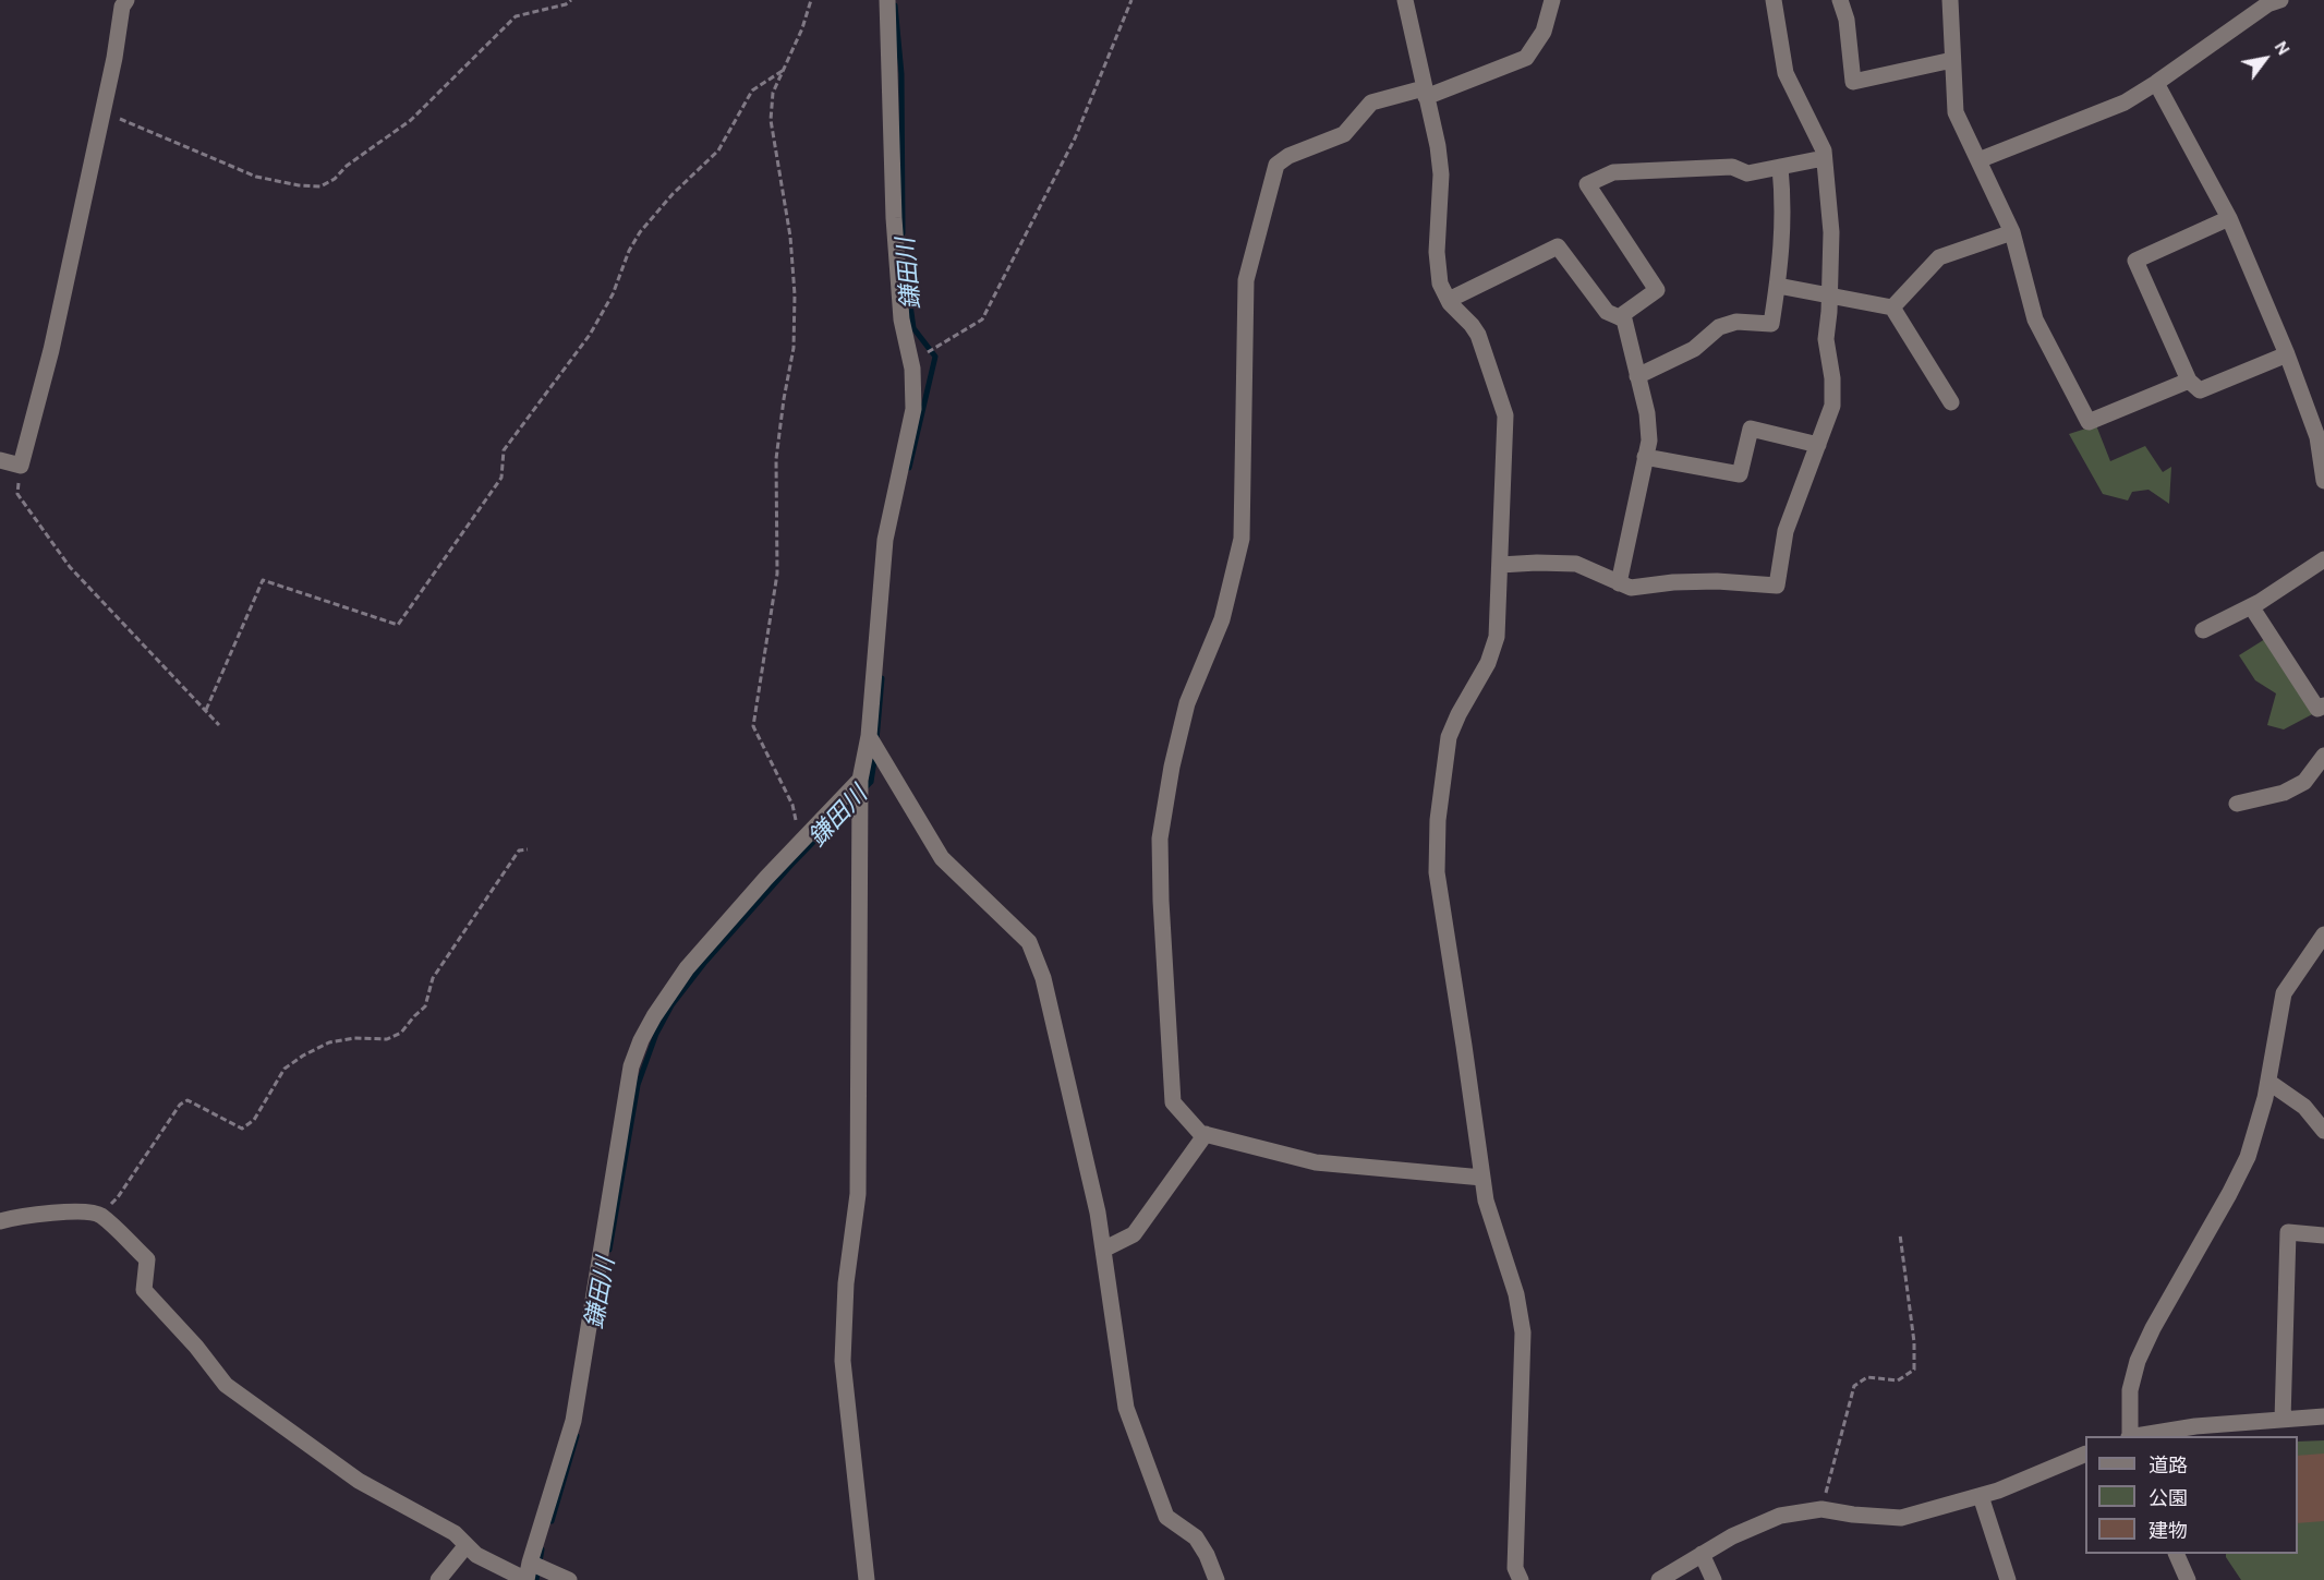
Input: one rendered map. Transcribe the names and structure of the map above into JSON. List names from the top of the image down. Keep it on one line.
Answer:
{"water":["鎌田川"],"legend":["道路","公園","建物"],"north":"top right"}
